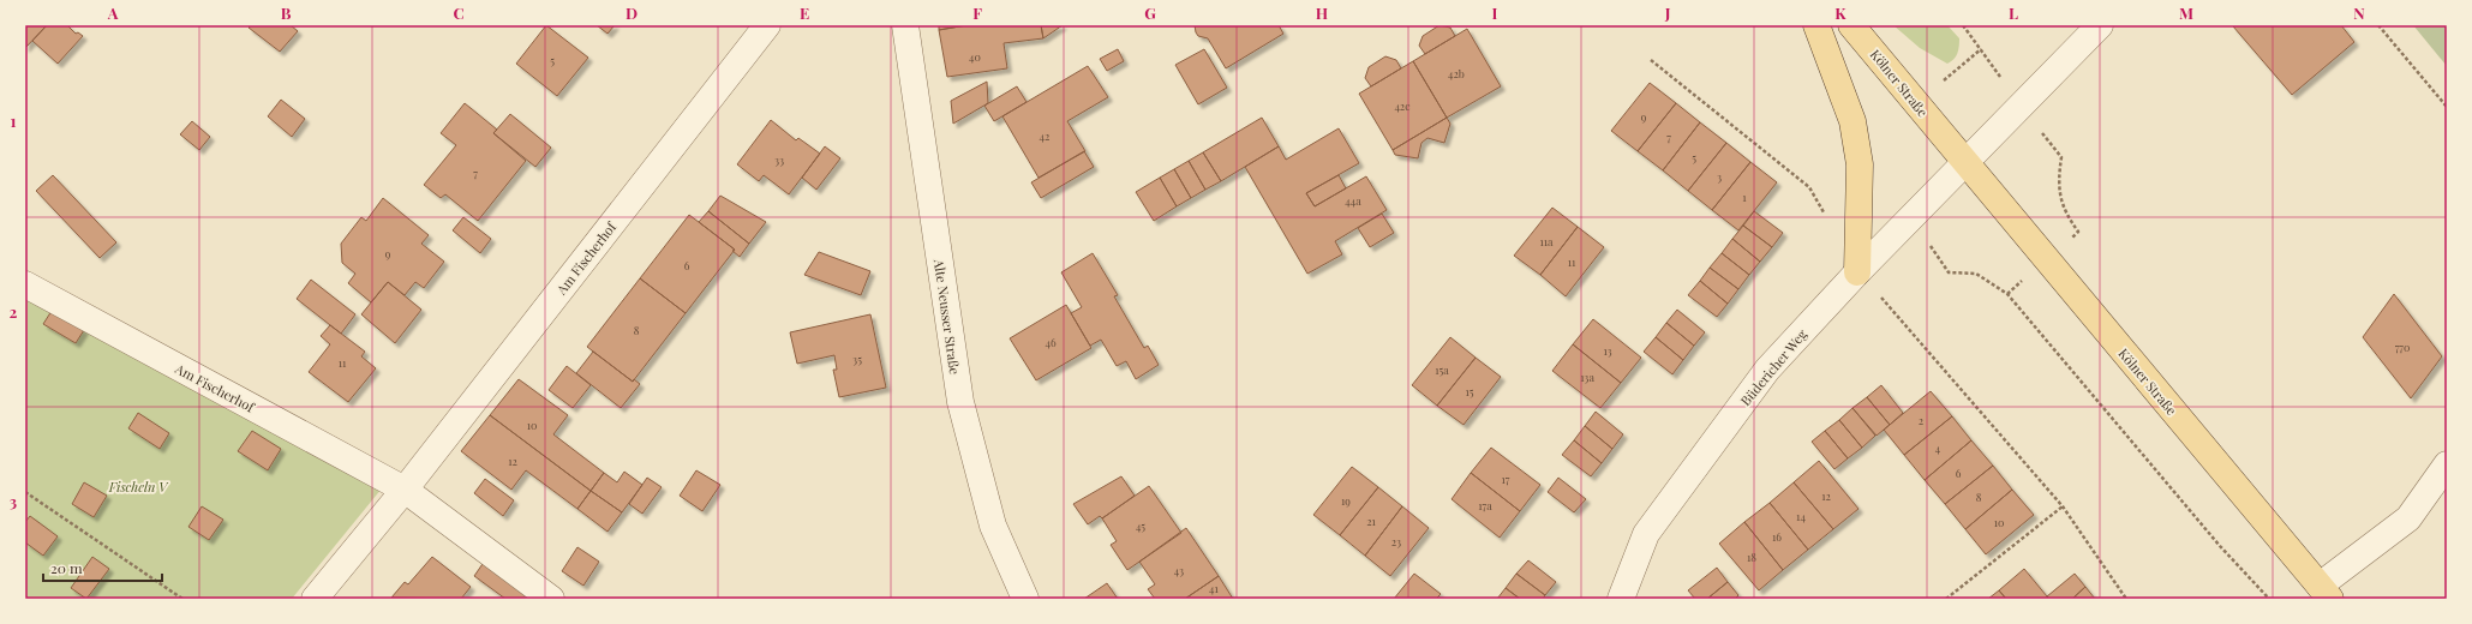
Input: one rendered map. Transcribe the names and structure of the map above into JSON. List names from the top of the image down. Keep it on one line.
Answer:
{"streets":{"main road":["Kölner Straße"],"street":["Am Fischerhof","Alte Neusser Straße","Büdericher Weg"]},"crossings":[["Kölner Straße","Büdericher Weg"]],"parks":["Fischeln V"],"house_numbers":["40","5","42b","42c","9","42","7","5","33","7","3","1","44a","11a","9","11","6","8","46","770","13","35","11","15a","13a","15","2","10","4","12","6","17","12","8","19","17a","14","21","10","45","16","23","18","43","41"],"scale_bar":"20 m","grid":{"columns":["A","B","C","D","E","F","G","H","I","J","K","L","M","N"],"rows":["1","2","3"]}}
